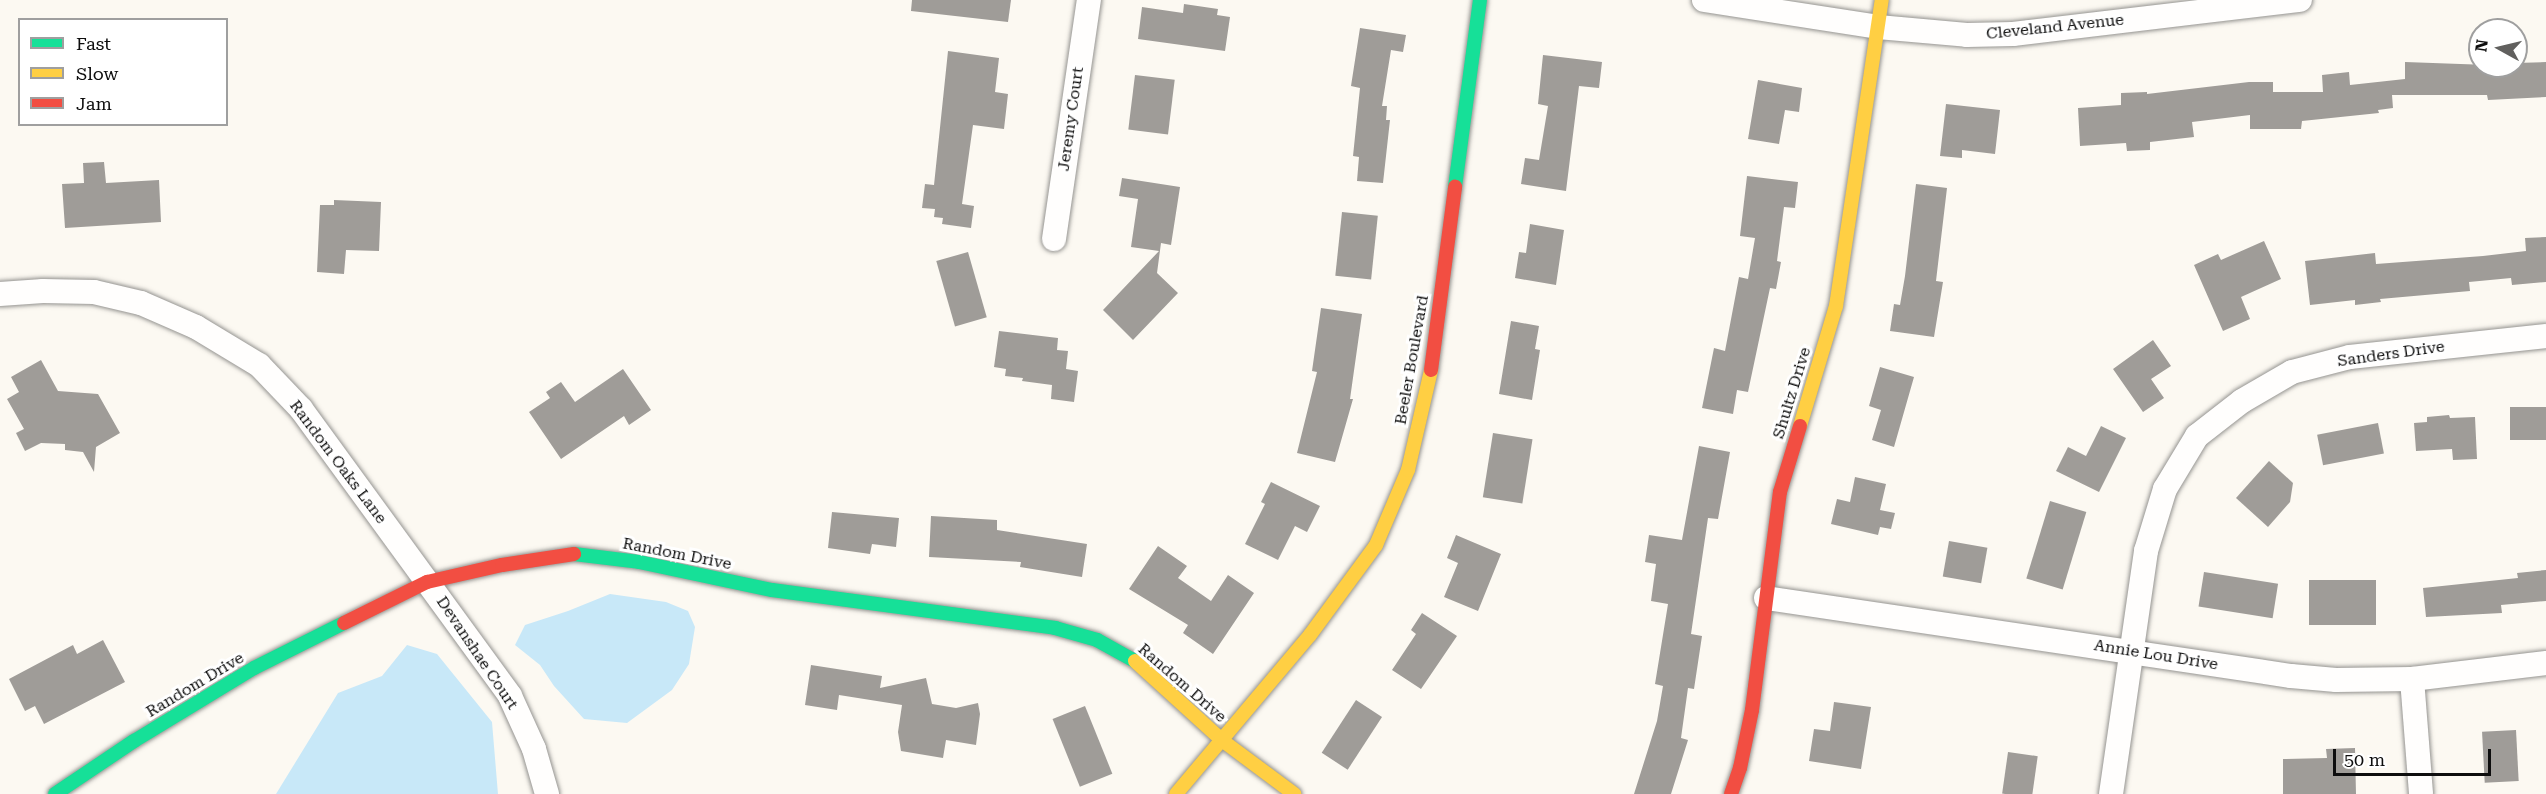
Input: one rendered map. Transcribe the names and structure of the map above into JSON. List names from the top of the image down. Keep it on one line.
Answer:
{"streets":{"street":["Cleveland Avenue","Jeremy Court","Sanders Drive","Beeler Boulevard","Shultz Drive","Random Oaks Lane","Random Drive","Devanshae Court","Annie Lou Drive"]},"crossings":[["Cleveland Avenue","Shultz Drive"],["Sanders Drive","Annie Lou Drive"],["Beeler Boulevard","Random Drive"],["Shultz Drive","Annie Lou Drive"],["Random Oaks Lane","Random Drive"],["Random Oaks Lane","Devanshae Court"],["Random Drive","Devanshae Court"]],"legend":["Fast","Slow","Jam"],"scale_bar":"50 m","north":"left"}
